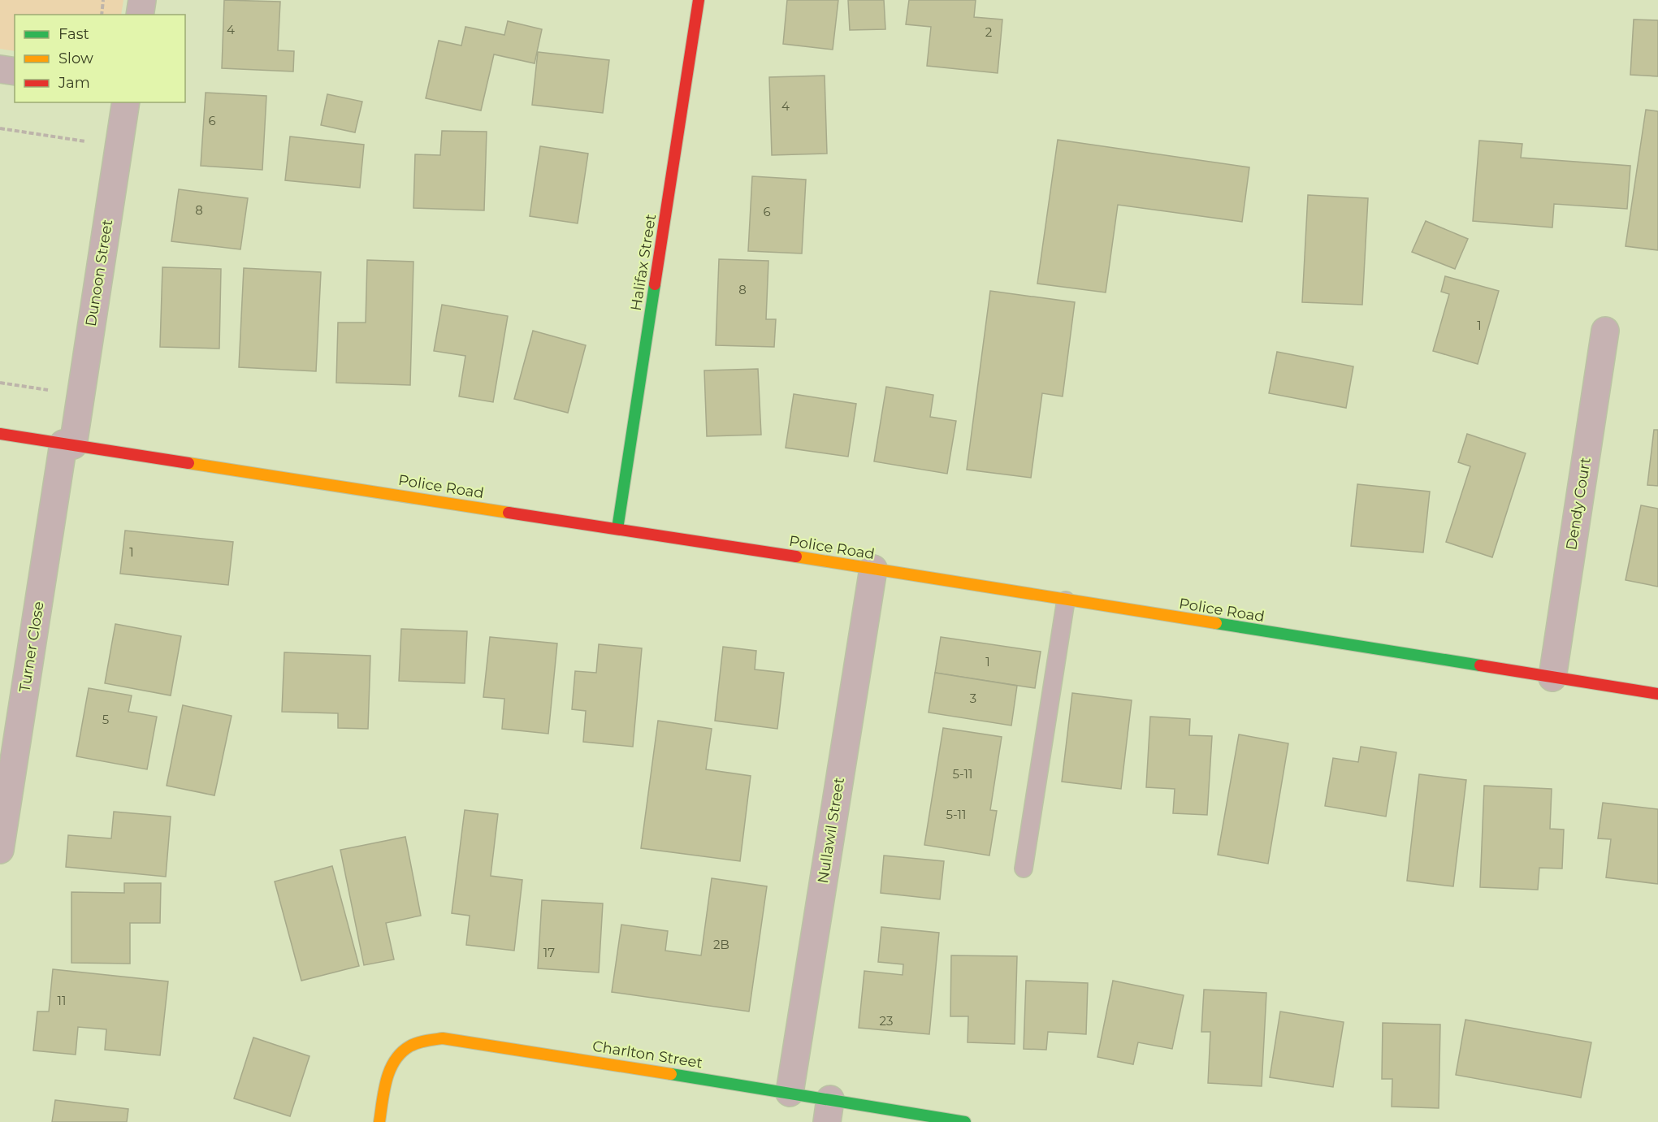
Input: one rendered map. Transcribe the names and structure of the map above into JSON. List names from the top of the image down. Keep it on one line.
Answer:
{"streets":{"main road":["Halifax Street","Police Road","Charlton Street"],"street":["Dunoon Street","Dendy Court","Turner Close","Nullawil Street"]},"crossings":[["Halifax Street","Police Road"],["Dunoon Street","Police Road"],["Dunoon Street","Turner Close"],["Police Road","Dendy Court"],["Police Road","Turner Close"],["Police Road","Nullawil Street"],["Nullawil Street","Charlton Street"]],"house_numbers":["4","2","4","6","8","6","8","1","1","1","3","5","5-11","5-11","2B","17","11","23"],"legend":["Fast","Slow","Jam"]}
